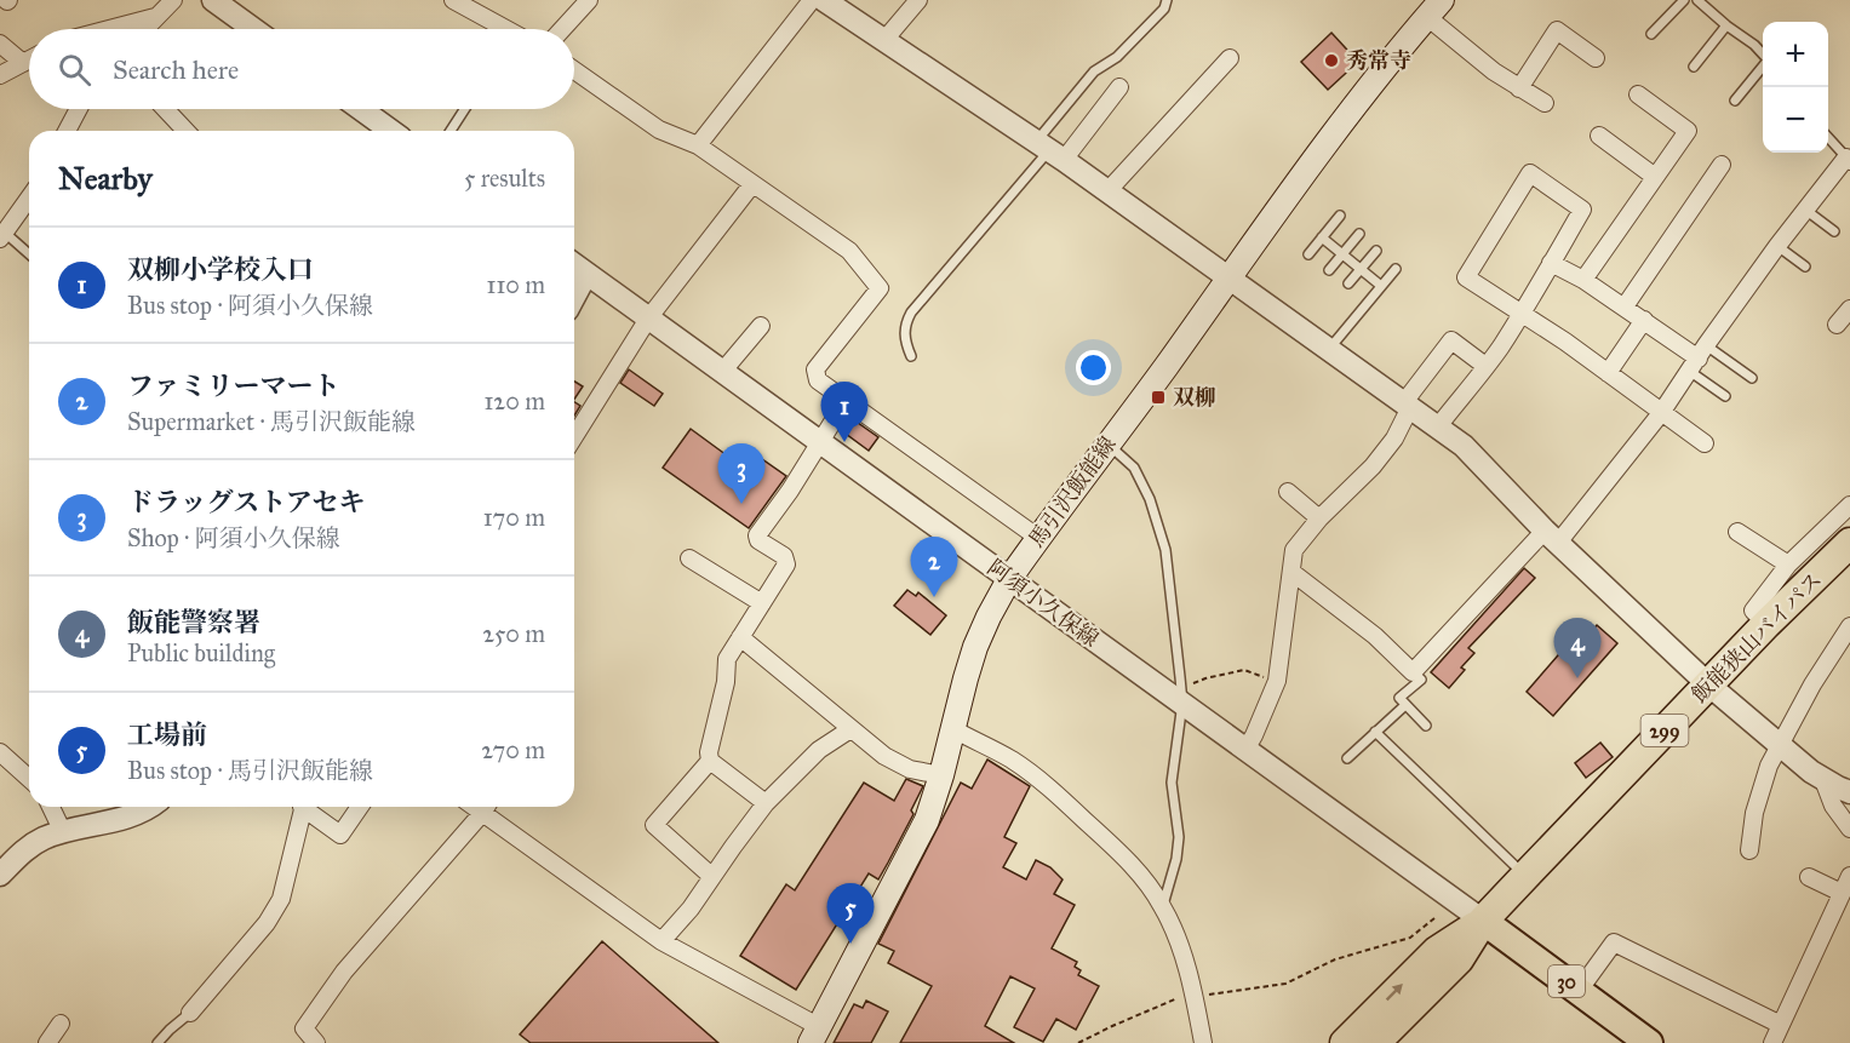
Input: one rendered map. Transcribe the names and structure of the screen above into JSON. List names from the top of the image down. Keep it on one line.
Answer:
{"streets":{"highway":["飯能狭山バイパス","299"],"main road":["馬引沢飯能線","30"],"street":["阿須小久保線"]},"crossings":[["馬引沢飯能線","阿須小久保線"],["阿須小久保線","飯能狭山バイパス"],["阿須小久保線","30"],["飯能狭山バイパス","30"]],"places":{"other":["秀常寺"],"transit":["双柳"]},"page":{"map_buttons":["+","−"],"search":"Search here","heading":["Nearby","5 results"],"list":[{"mark":"1","name":"双柳小学校入口","note":"Bus stop · 阿須小久保線","value":"110 m"},{"mark":"2","name":"ファミリーマート","note":"Supermarket · 馬引沢飯能線","value":"120 m"},{"mark":"3","name":"ドラッグストアセキ","note":"Shop · 阿須小久保線","value":"170 m"},{"mark":"4","name":"飯能警察署","note":"Public building","value":"250 m"},{"mark":"5","name":"工場前","note":"Bus stop · 馬引沢飯能線","value":"270 m"}],"pins":["1","3","2","4","5"]}}
